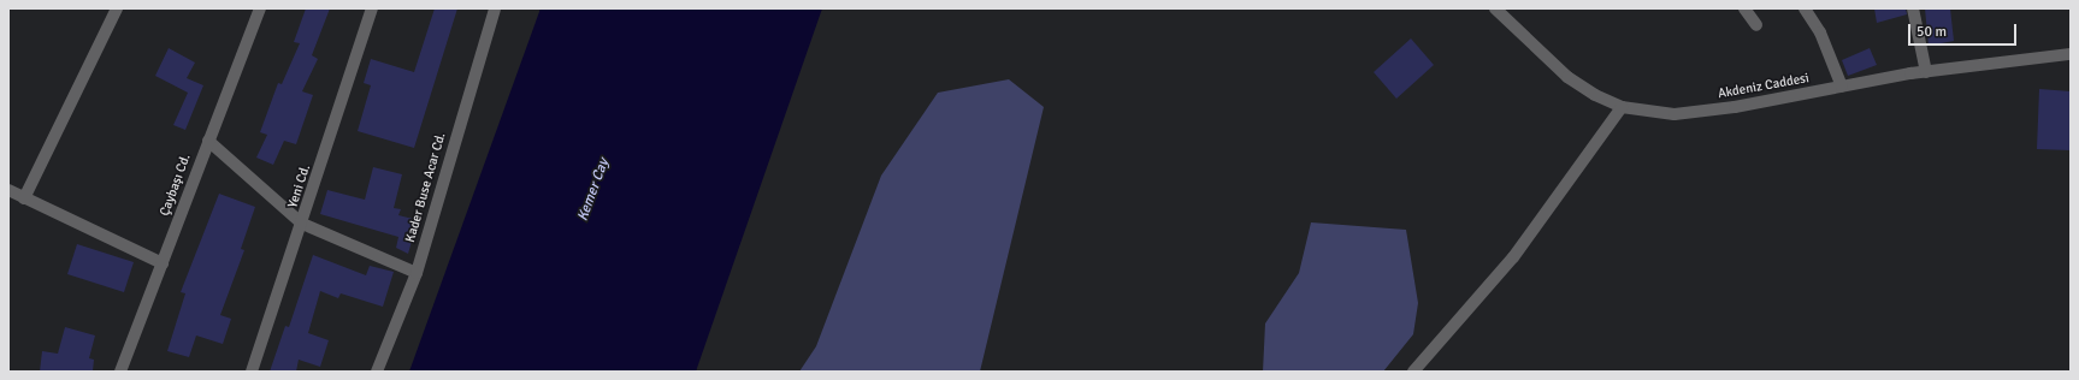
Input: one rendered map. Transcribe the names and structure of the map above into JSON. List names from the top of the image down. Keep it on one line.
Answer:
{"streets":{"street":["Akdeniz Caddesi","Çaybaşı Cd.","Yeni Cd.","Kader Buse Acar Cd."]},"water":["Kemer Cay"],"scale_bar":"50 m"}
